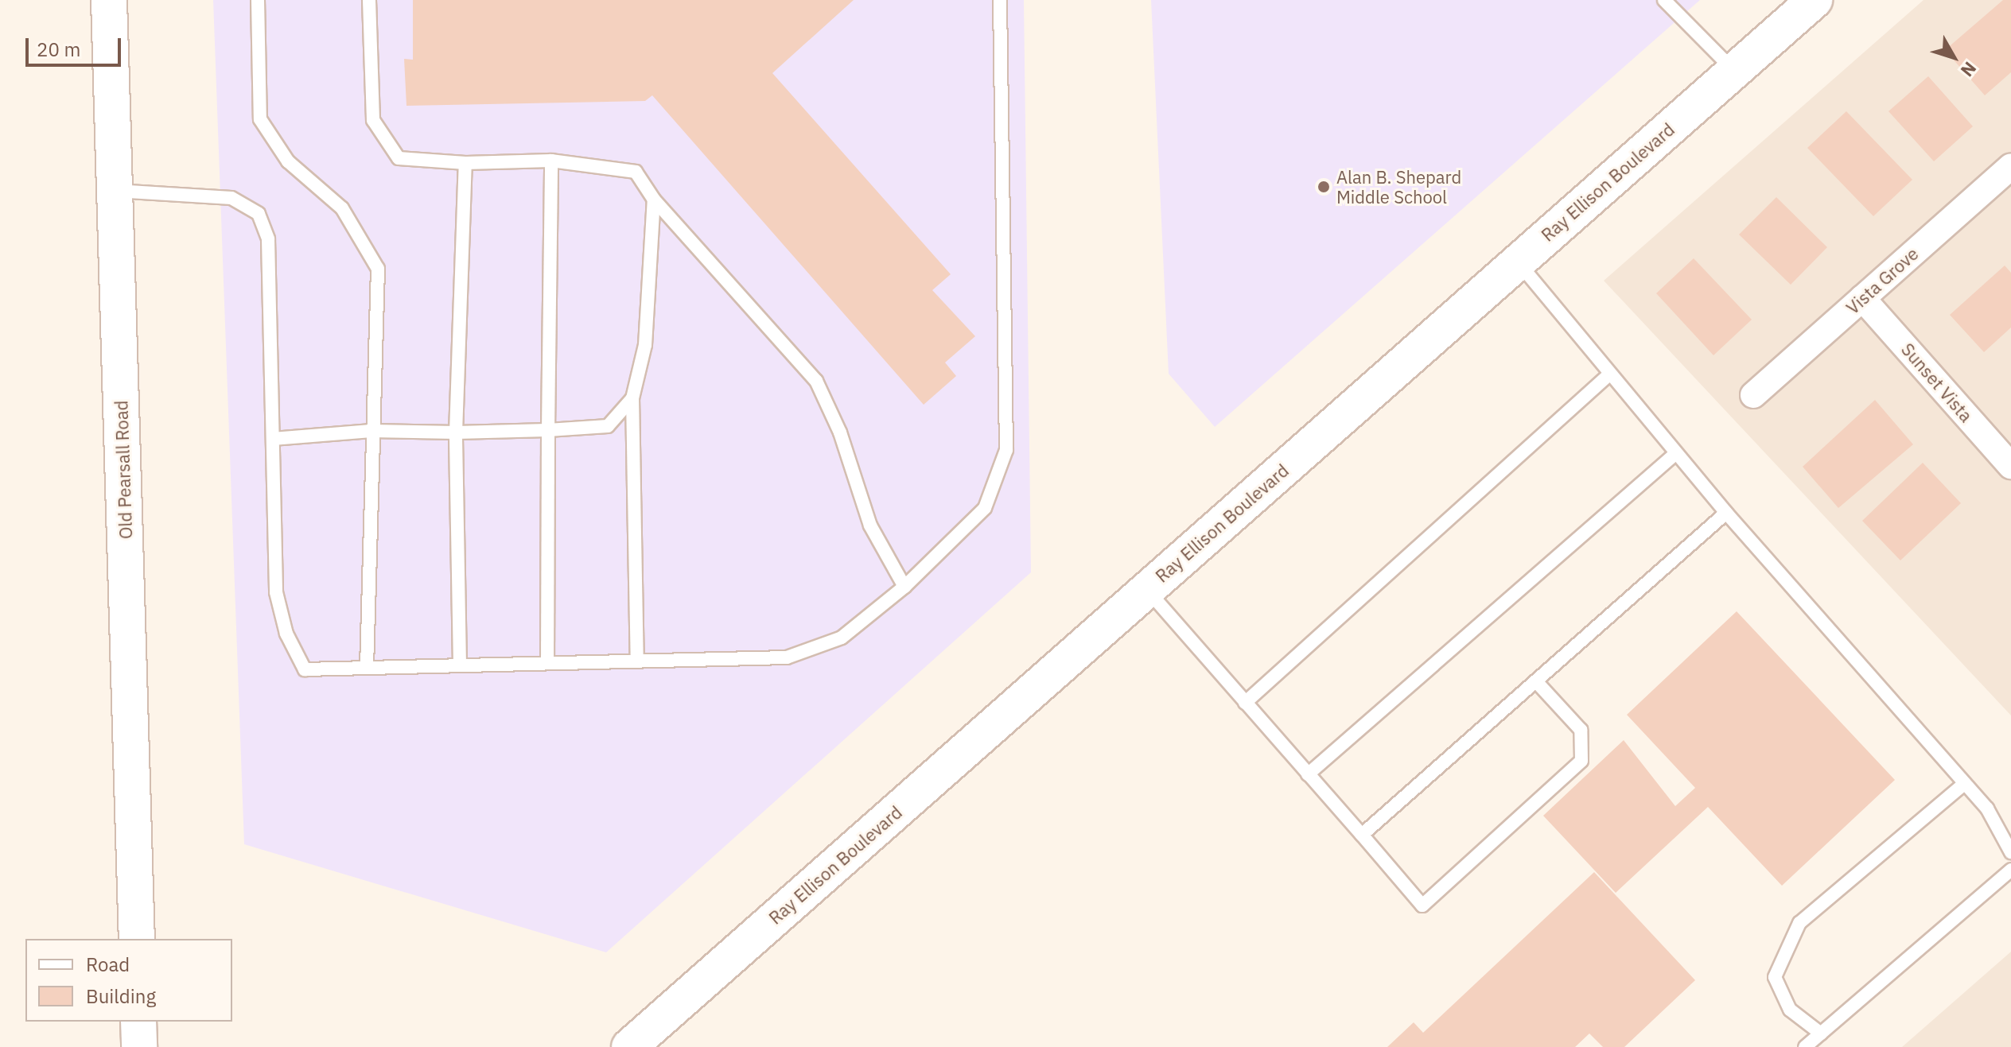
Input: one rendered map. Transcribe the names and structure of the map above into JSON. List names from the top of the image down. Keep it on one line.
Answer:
{"streets":{"main road":["Ray Ellison Boulevard","Old Pearsall Road"],"street":["Vista Grove","Sunset Vista"]},"crossings":[["Vista Grove","Sunset Vista"]],"places":["Alan B. Shepard Middle School"],"legend":["Road","Building"],"scale_bar":"20 m","north":"bottom right"}
